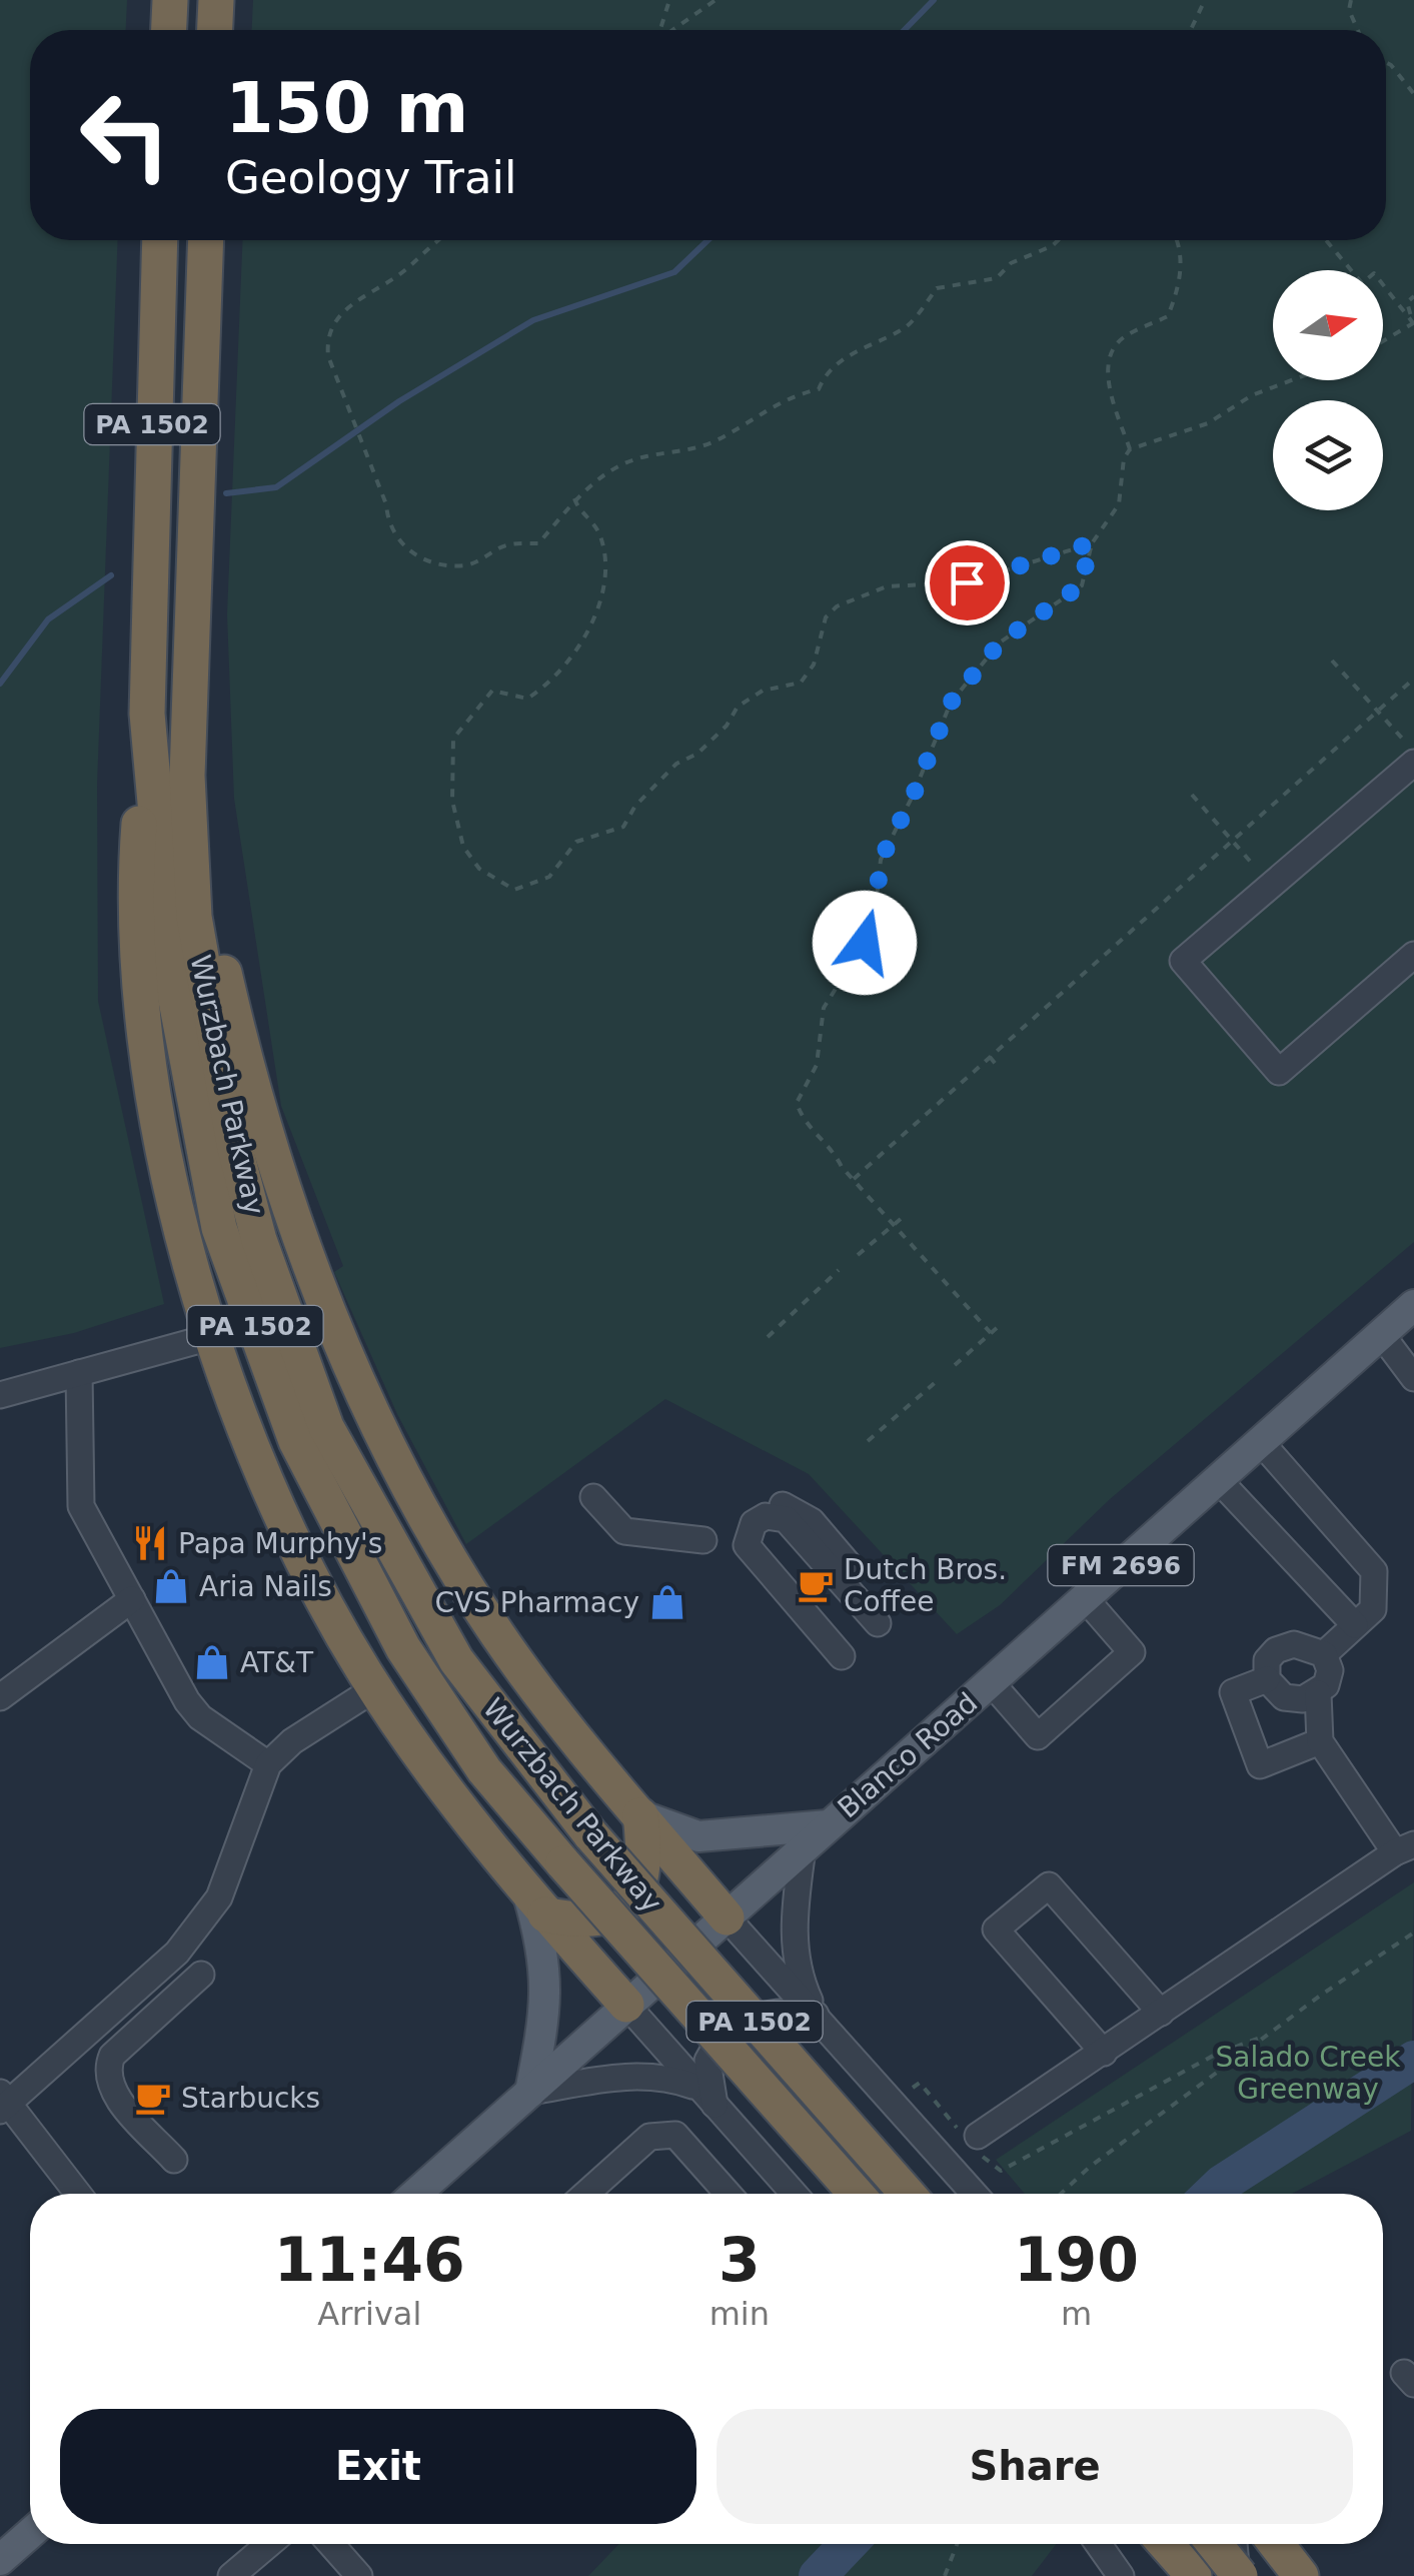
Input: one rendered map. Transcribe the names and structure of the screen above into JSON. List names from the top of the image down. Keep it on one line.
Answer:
{"streets":{"highway":["PA 1502","Wurzbach Parkway"],"main road":["FM 2696","Blanco Road"]},"parks":["Salado Creek Greenway"],"places":{"restaurant":["Papa Murphy's"],"cafe":["Dutch Bros. Coffee","Starbucks"],"shop":["Aria Nails","CVS Pharmacy","AT&T"]},"north":"right","page":{"turn":["150 m","Geology Trail"],"eta":["11:46","Arrival","3","min","190","m"],"buttons":["Exit","Share"]}}
